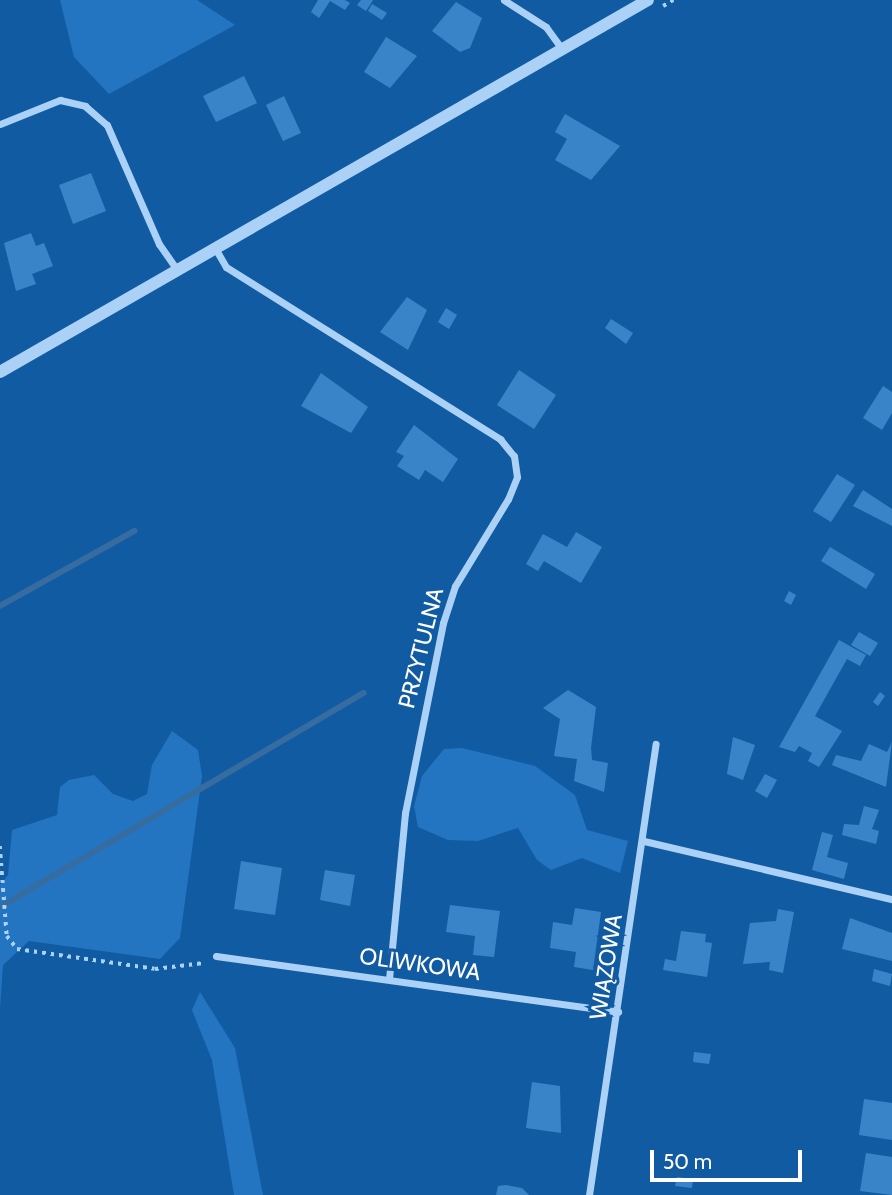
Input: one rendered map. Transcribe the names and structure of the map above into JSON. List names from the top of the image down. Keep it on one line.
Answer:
{"streets":{"street":["PRZYTULNA","OLIWKOWA","WIĄZOWA"]},"crossings":[["PRZYTULNA","OLIWKOWA"],["OLIWKOWA","WIĄZOWA"]],"scale_bar":"50 m"}
